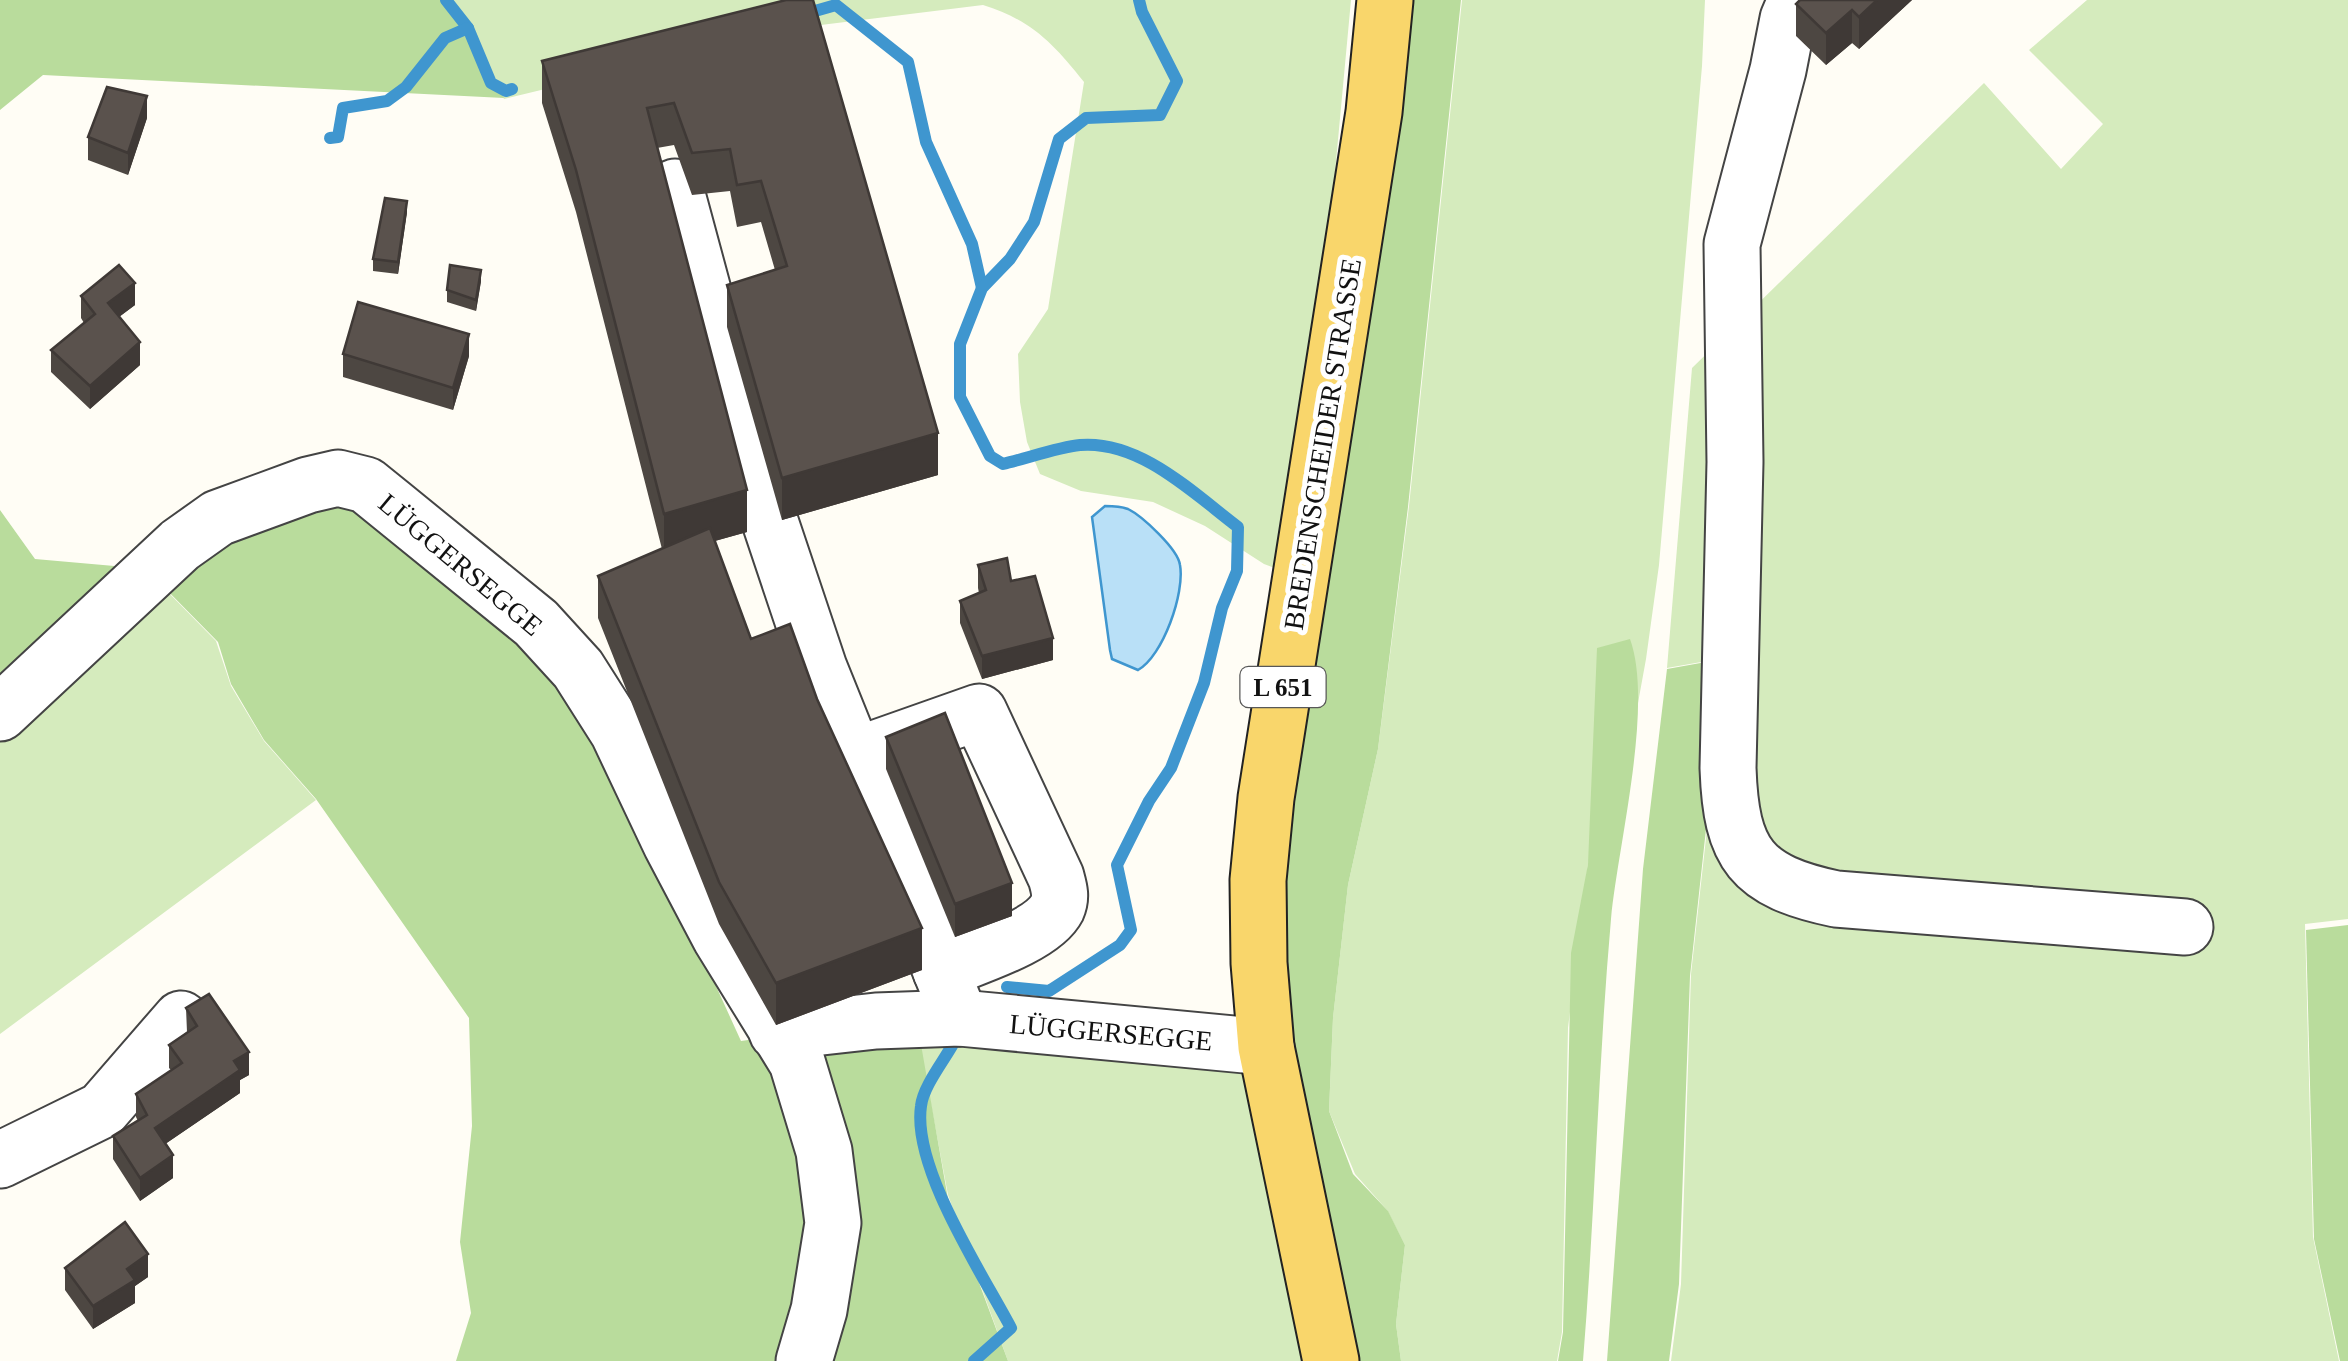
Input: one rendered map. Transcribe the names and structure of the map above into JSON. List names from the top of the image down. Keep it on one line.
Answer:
{"streets":{"main road":["BREDENSCHEIDER STRASSE","L 651"],"street":["LÜGGERSEGGE"]},"crossings":[["BREDENSCHEIDER STRASSE","LÜGGERSEGGE"]]}
